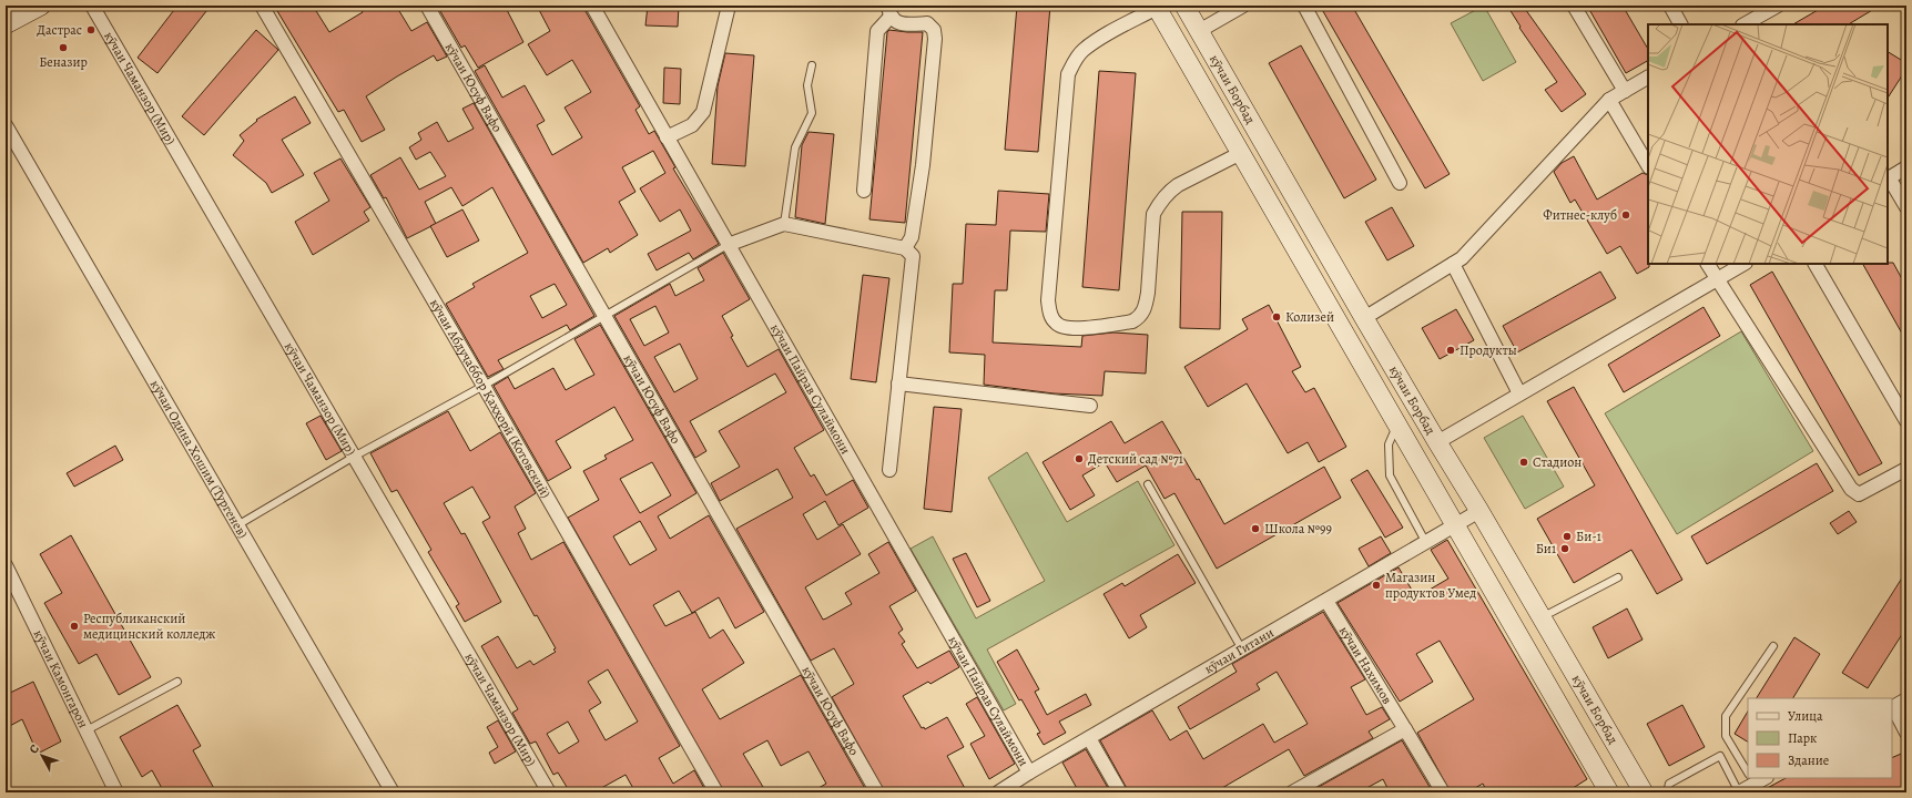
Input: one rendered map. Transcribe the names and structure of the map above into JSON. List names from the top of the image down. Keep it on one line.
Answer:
{"streets":{"main road":["кӯчаи Борбад"],"street":["кӯчаи Юсуф Вафо","кӯчаи Чаманзор (Мир)","кӯчаи Пайрав Сулаймони","кӯчаи Абдуҷаббор Қаҳҳорӣ (Котовский)","кӯчаи Одина Хошим (Тургенев)","кӯчаи Гитани","кӯчаи Нахимов","кӯчаи Камонгарон"]},"crossings":[["кӯчаи Борбад","кӯчаи Гитани"],["кӯчаи Пайрав Сулаймони","кӯчаи Гитани"],["кӯчаи Гитани","кӯчаи Нахимов"]],"places":["Дастрас","Беназир","Фитнес-клуб","Колизей","Продукты","Детский сад №71","Стадион","Школа №99","Би-1","Би1","Магазин продуктов Умед","Республиканский медицинский колледж"],"legend":["Улица","Парк","Здание"],"north":"top left"}
